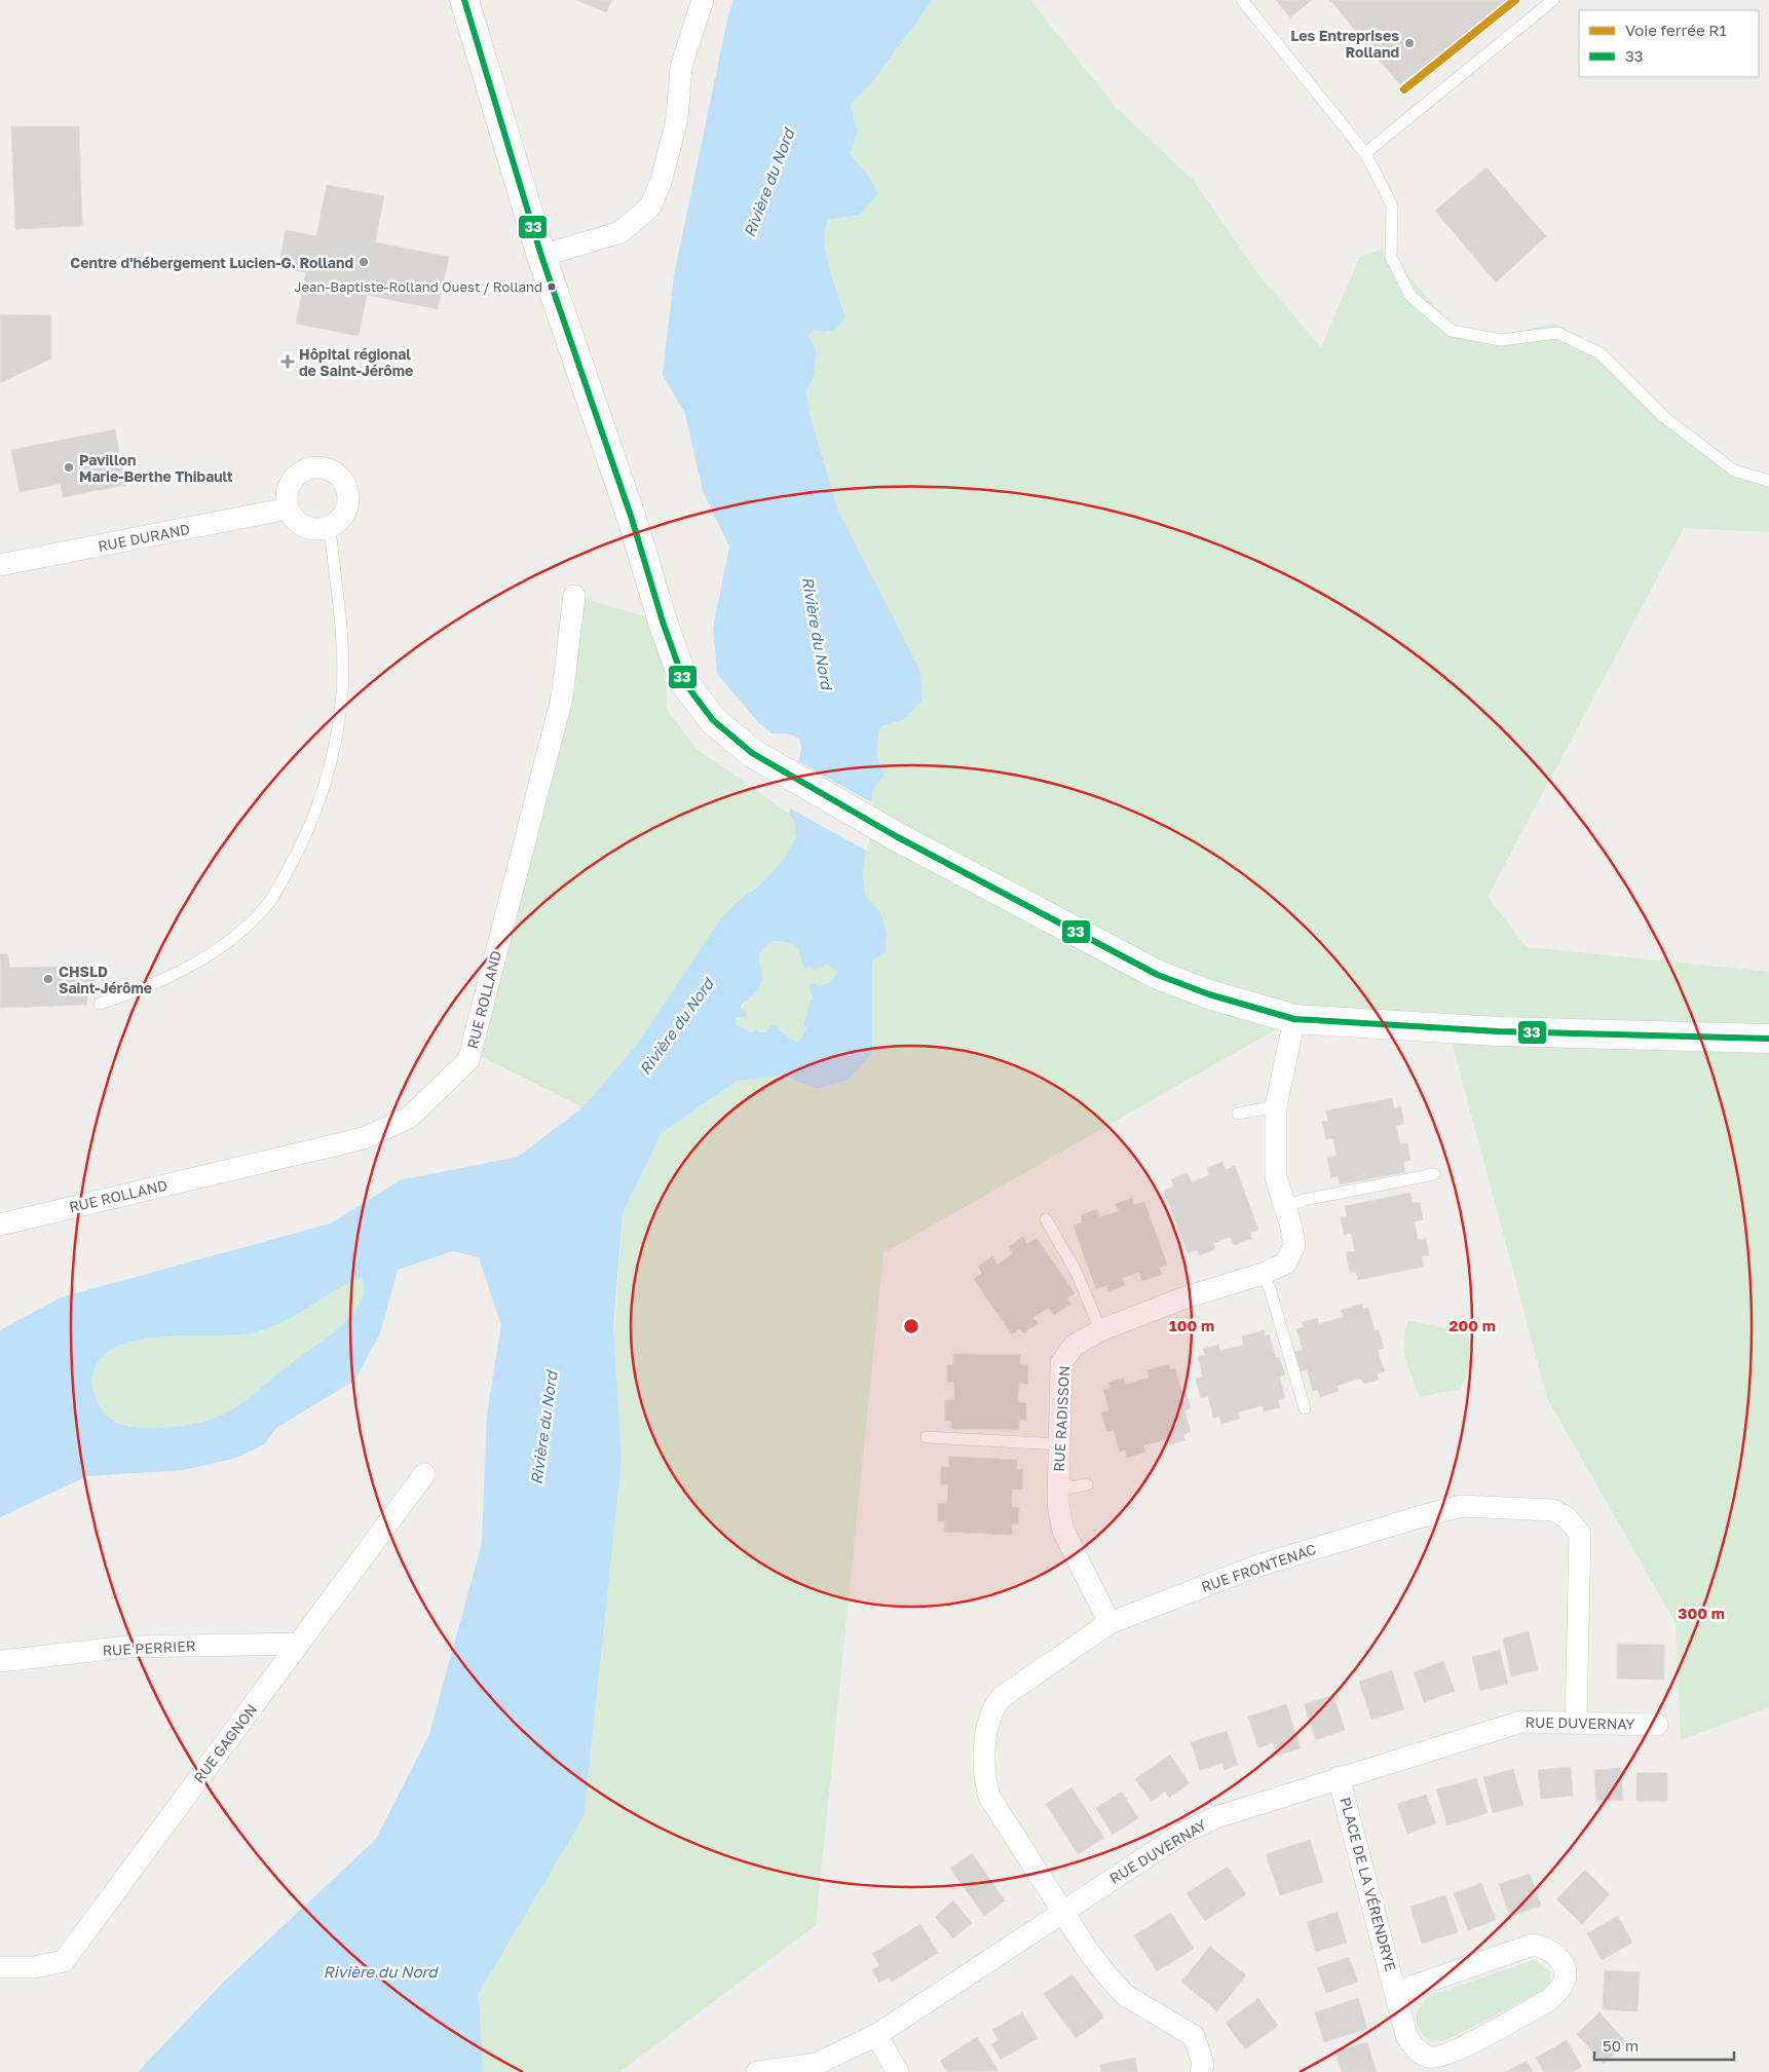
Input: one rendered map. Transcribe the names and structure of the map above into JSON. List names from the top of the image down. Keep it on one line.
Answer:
{"streets":{"street":["RUE DURAND","RUE ROLLAND","RUE RADISSON","RUE FRONTENAC","RUE PERRIER","RUE DUVERNAY","RUE GAGNON","PLACE DE LA VÉRENDRYE"]},"crossings":[["RUE RADISSON","RUE FRONTENAC"],["RUE FRONTENAC","RUE DUVERNAY"],["RUE PERRIER","RUE GAGNON"],["RUE DUVERNAY","PLACE DE LA VÉRENDRYE"]],"water":["Rivière du Nord"],"places":{"other":["Les Entreprises Rolland","Centre d'hébergement Lucien-G. Rolland","Jean-Baptiste-Rolland Ouest / Rolland","Pavillon Marie-Berthe Thibault","CHSLD Saint-Jérôme"],"health":["Hôpital régional de Saint-Jérôme"]},"lines":["rail line R1","transit line 33"],"legend":["Voie ferrée R1","33"],"scale_bar":"50 m","rings":["100 m","200 m","300 m"]}
